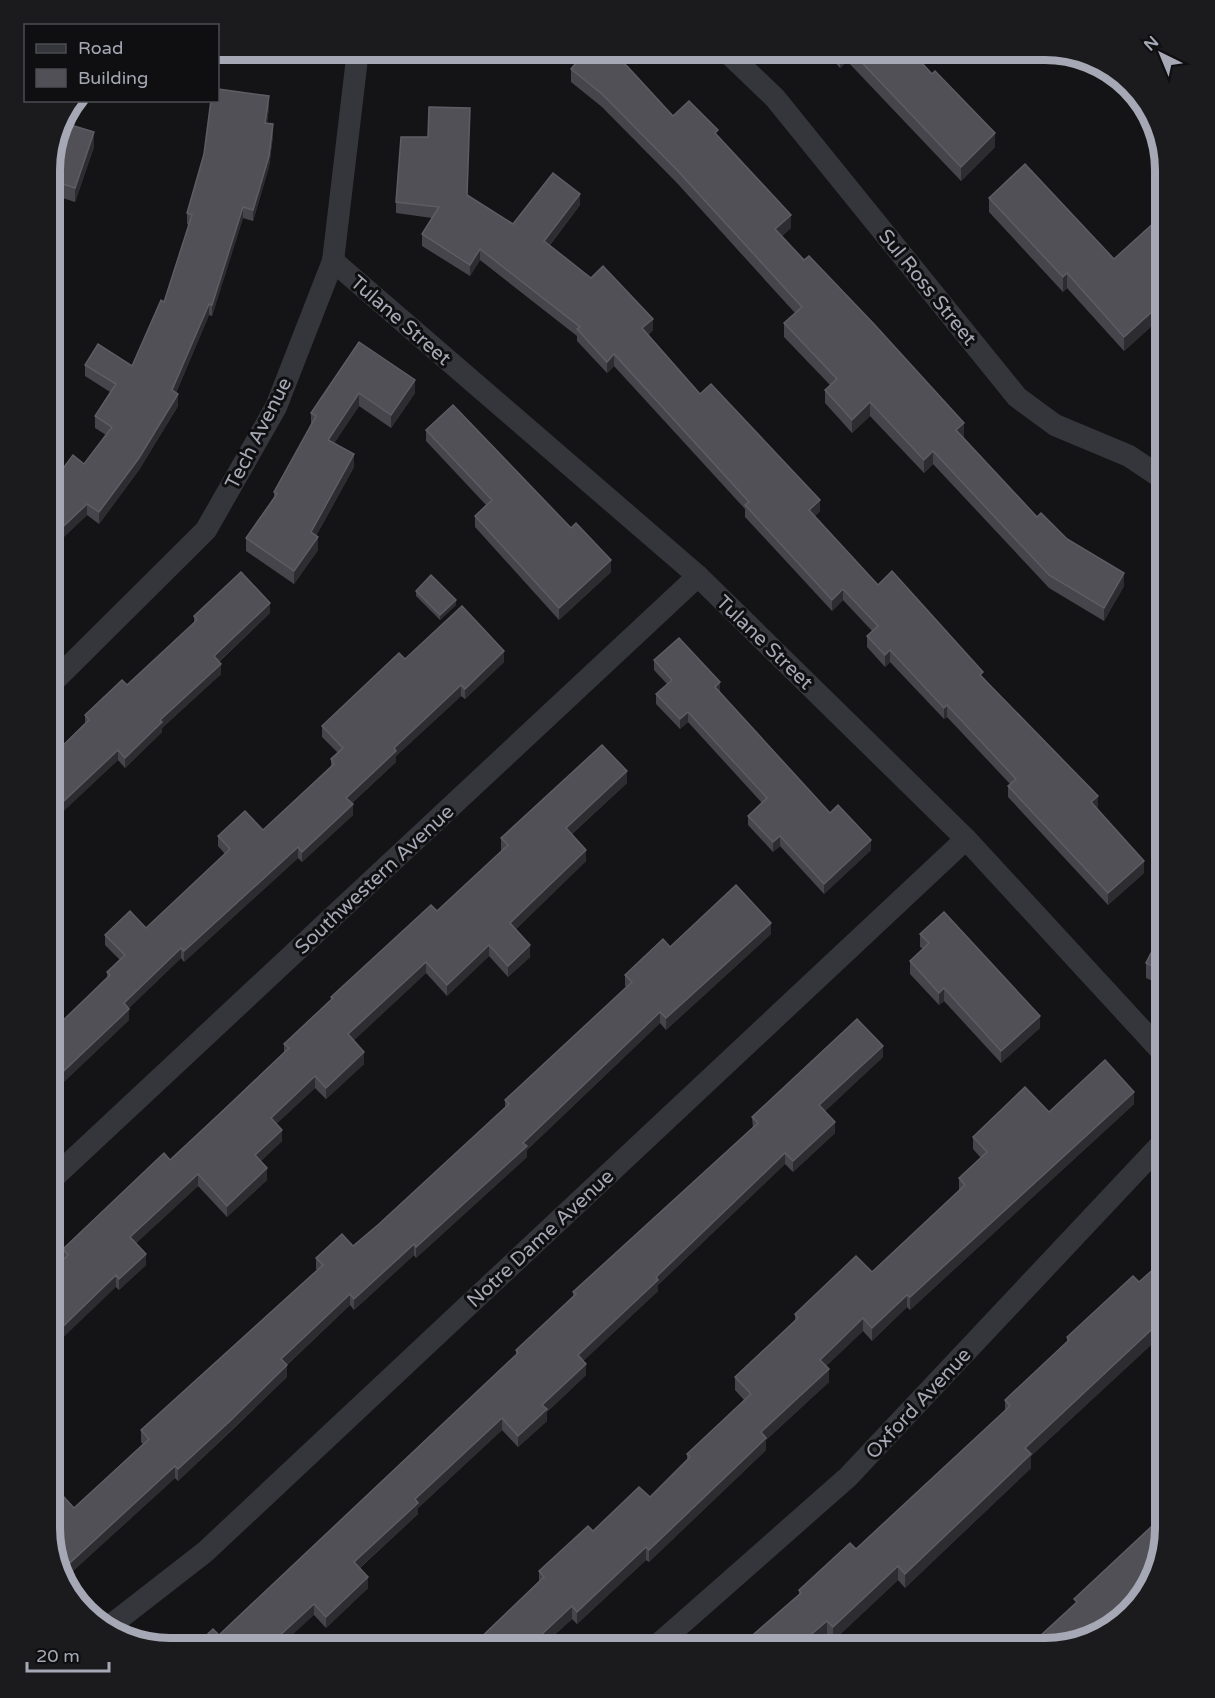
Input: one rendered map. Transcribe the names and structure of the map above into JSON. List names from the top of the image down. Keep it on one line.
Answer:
{"streets":{"street":["Sul Ross Street","Tulane Street","Tech Avenue","Southwestern Avenue","Notre Dame Avenue","Oxford Avenue"]},"crossings":[["Tulane Street","Tech Avenue"],["Tulane Street","Southwestern Avenue"],["Tulane Street","Notre Dame Avenue"]],"legend":["Road","Building"],"scale_bar":"20 m","north":"top left"}
